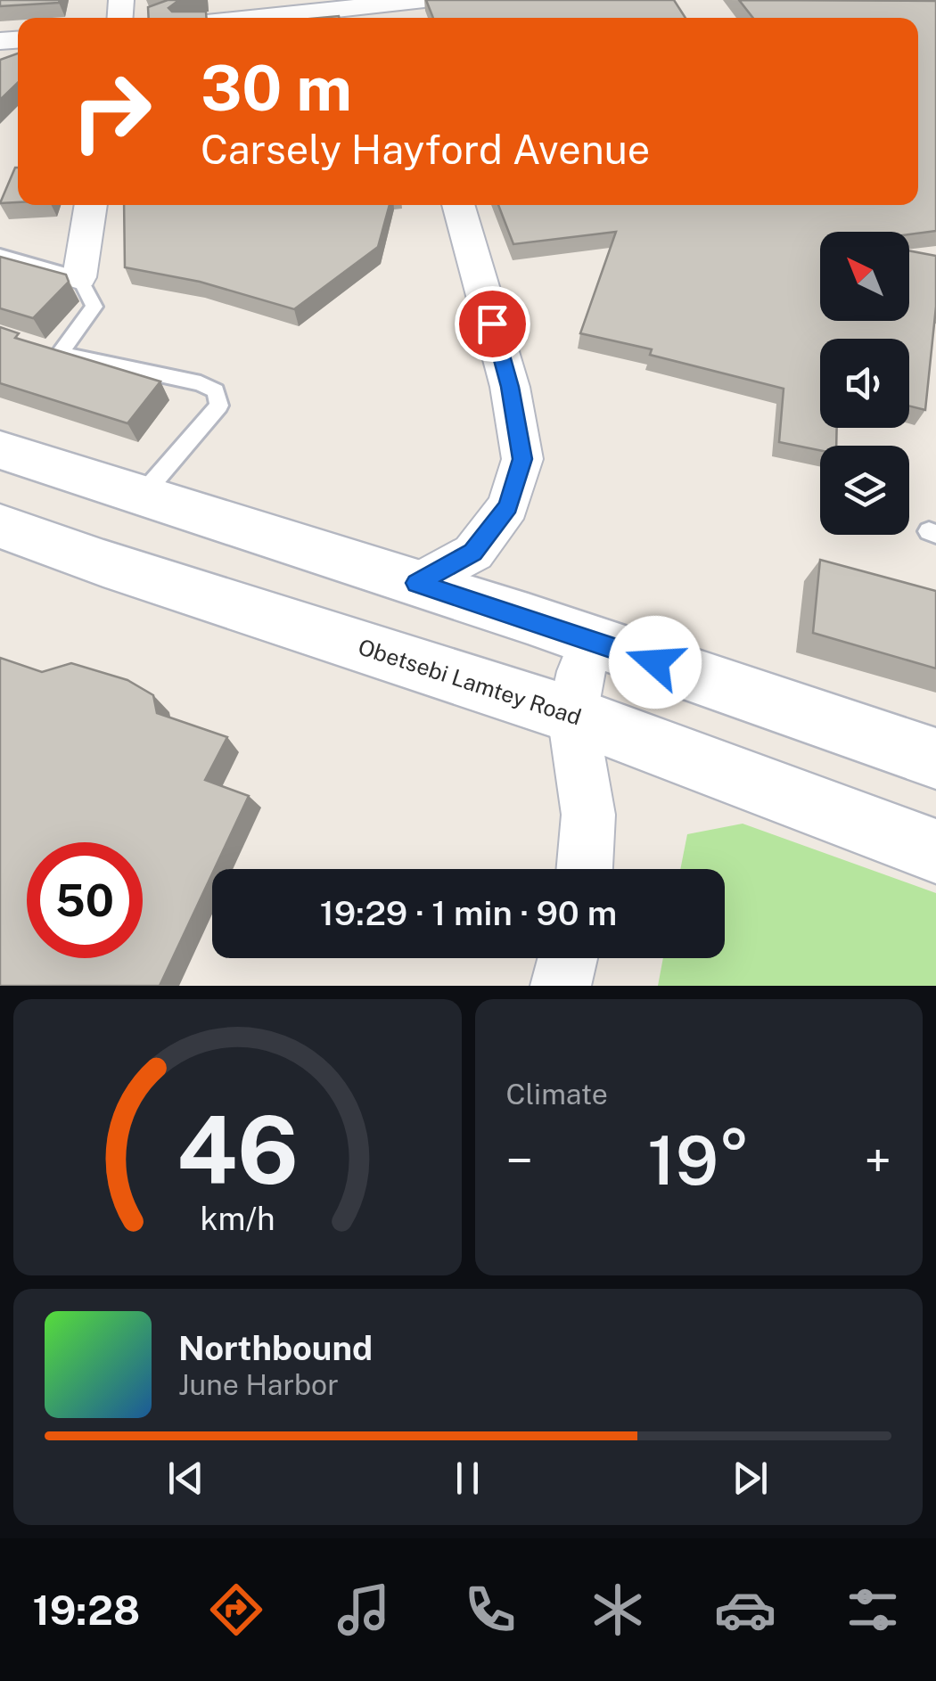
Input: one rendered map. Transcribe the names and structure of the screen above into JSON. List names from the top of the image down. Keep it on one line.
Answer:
{"streets":{"main road":["Obetsebi Lamtey Road"]},"north":"top left","page":{"turn":["30 m","Carsely Hayford Avenue"],"limit":"50","trip":"19:29 · 1 min · 90 m","tile":"Climate","heat":["−","19°","+"],"song":["Northbound","June Harbor"],"tabs":"19:28","gauge":["46","km/h"]}}
